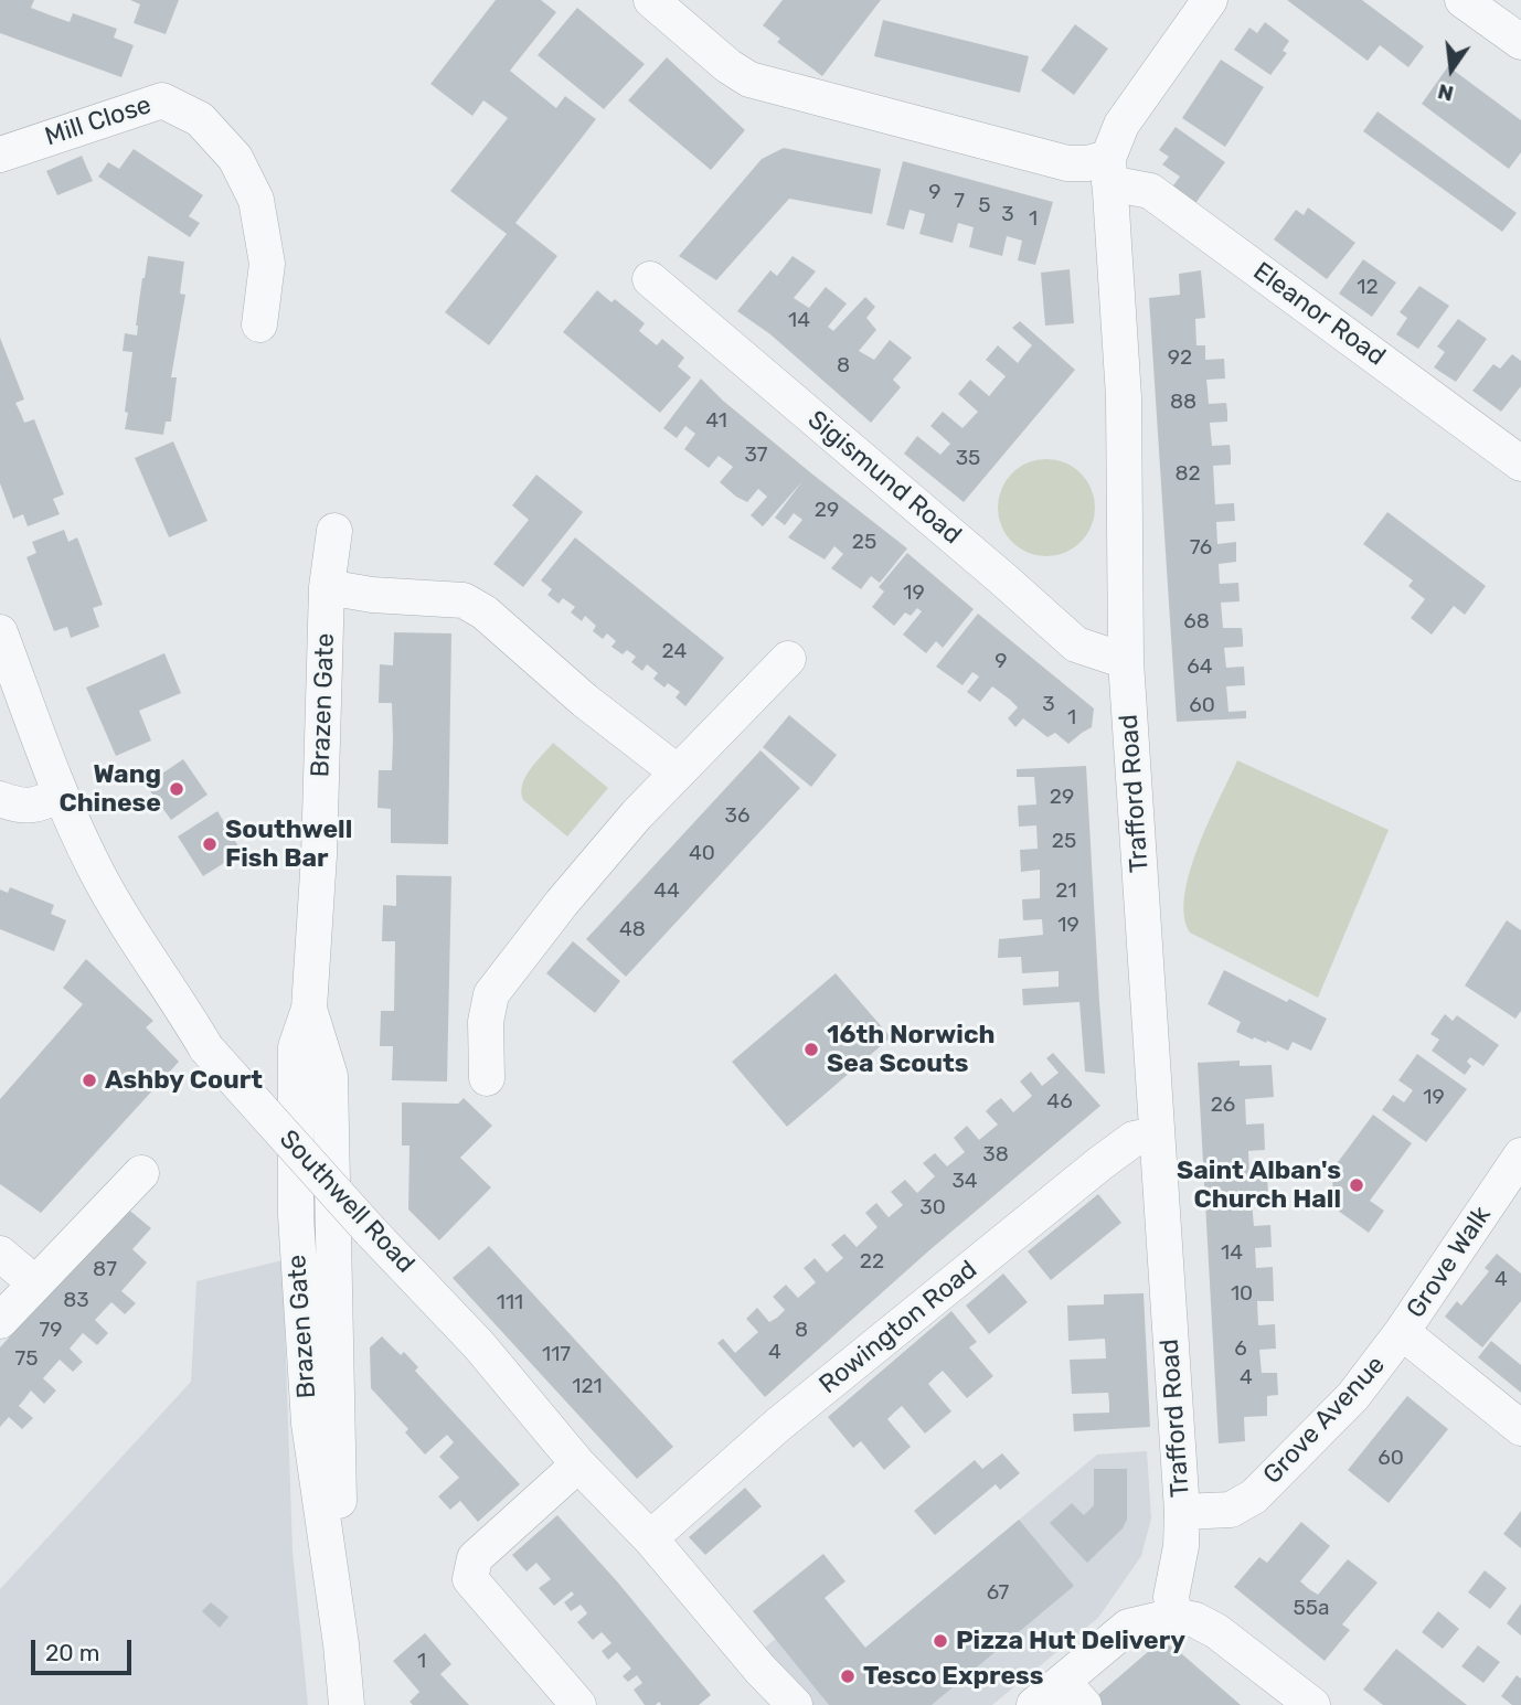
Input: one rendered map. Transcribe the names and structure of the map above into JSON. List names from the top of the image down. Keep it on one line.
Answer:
{"streets":{"street":["Mill Close","Eleanor Road","Sigismund Road","Brazen Gate","Trafford Road","Southwell Road","Grove Walk","Rowington Road","Grove Avenue"]},"crossings":[["Eleanor Road","Trafford Road"],["Sigismund Road","Trafford Road"],["Trafford Road","Rowington Road"],["Trafford Road","Grove Avenue"],["Southwell Road","Rowington Road"],["Grove Walk","Grove Avenue"]],"places":["Wang Chinese","Southwell Fish Bar","16th Norwich Sea Scouts","Ashby Court","Saint Alban's Church Hall","Pizza Hut Delivery","Tesco Express"],"house_numbers":["9","7","5","3","1","12","14","92","8","88","41","37","35","82","29","25","76","19","68","24","9","64","3","60","1","29","36","25","40","44","21","19","48","19","46","26","38","34","30","14","22","87","4","10","83","111","79","8","6","4","117","75","4","121","60","67","55a","1"],"scale_bar":"20 m","north":"bottom"}
